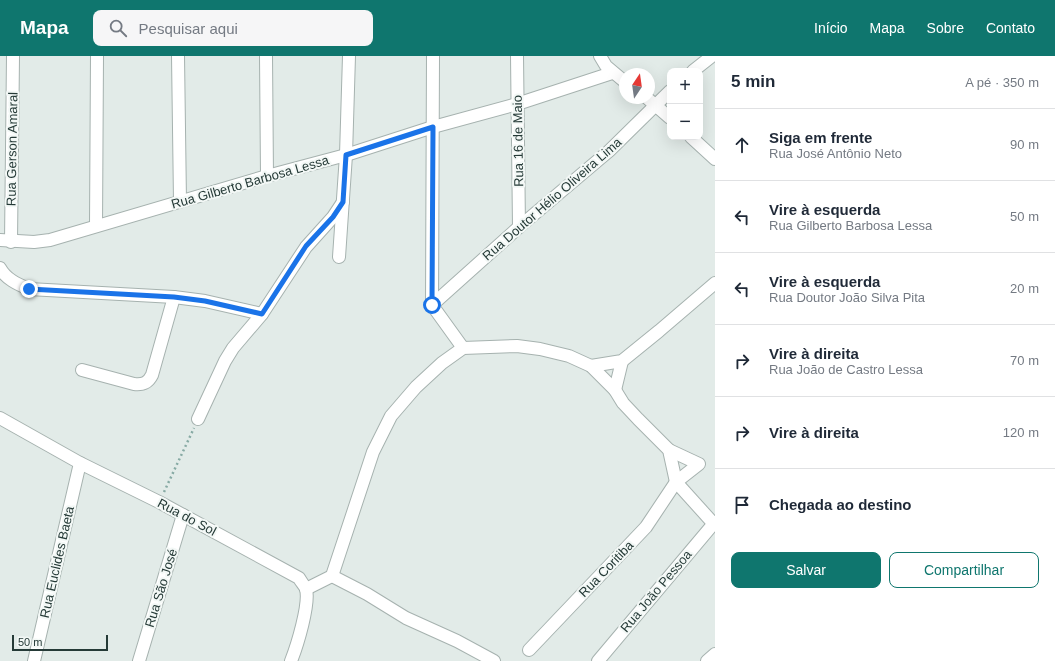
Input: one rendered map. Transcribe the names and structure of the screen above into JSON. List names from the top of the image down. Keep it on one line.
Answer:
{"streets":{"street":["Rua 16 de Maio","Rua Gerson Amaral","Rua Gilberto Barbosa Lessa","Rua Doutor Hélio Oliveira Lima","Rua do Sol","Rua Euclides Baeta","Rua Coritiba","Rua São José","Rua João Pessoa"]},"crossings":[["Rua 16 de Maio","Rua Gilberto Barbosa Lessa"],["Rua 16 de Maio","Rua Doutor Hélio Oliveira Lima"],["Rua Gerson Amaral","Rua Gilberto Barbosa Lessa"],["Rua do Sol","Rua Euclides Baeta"],["Rua do Sol","Rua São José"]],"scale_bar":"50 m","north":"top","page":{"header":"Mapa","search":"Pesquisar aqui","nav":["Início","Mapa","Sobre","Contato"],"heading":["5 min","A pé · 350 m"],"map_buttons":["+","−"],"list":[["Siga em frente","Rua José Antônio Neto","90 m"],["Vire à esquerda","Rua Gilberto Barbosa Lessa","50 m"],["Vire à esquerda","Rua Doutor João Silva Pita","20 m"],["Vire à direita","Rua João de Castro Lessa","70 m"],["Vire à direita","120 m"],"Chegada ao destino"],"buttons":["Salvar","Compartilhar"],"scale":"50 m"}}
